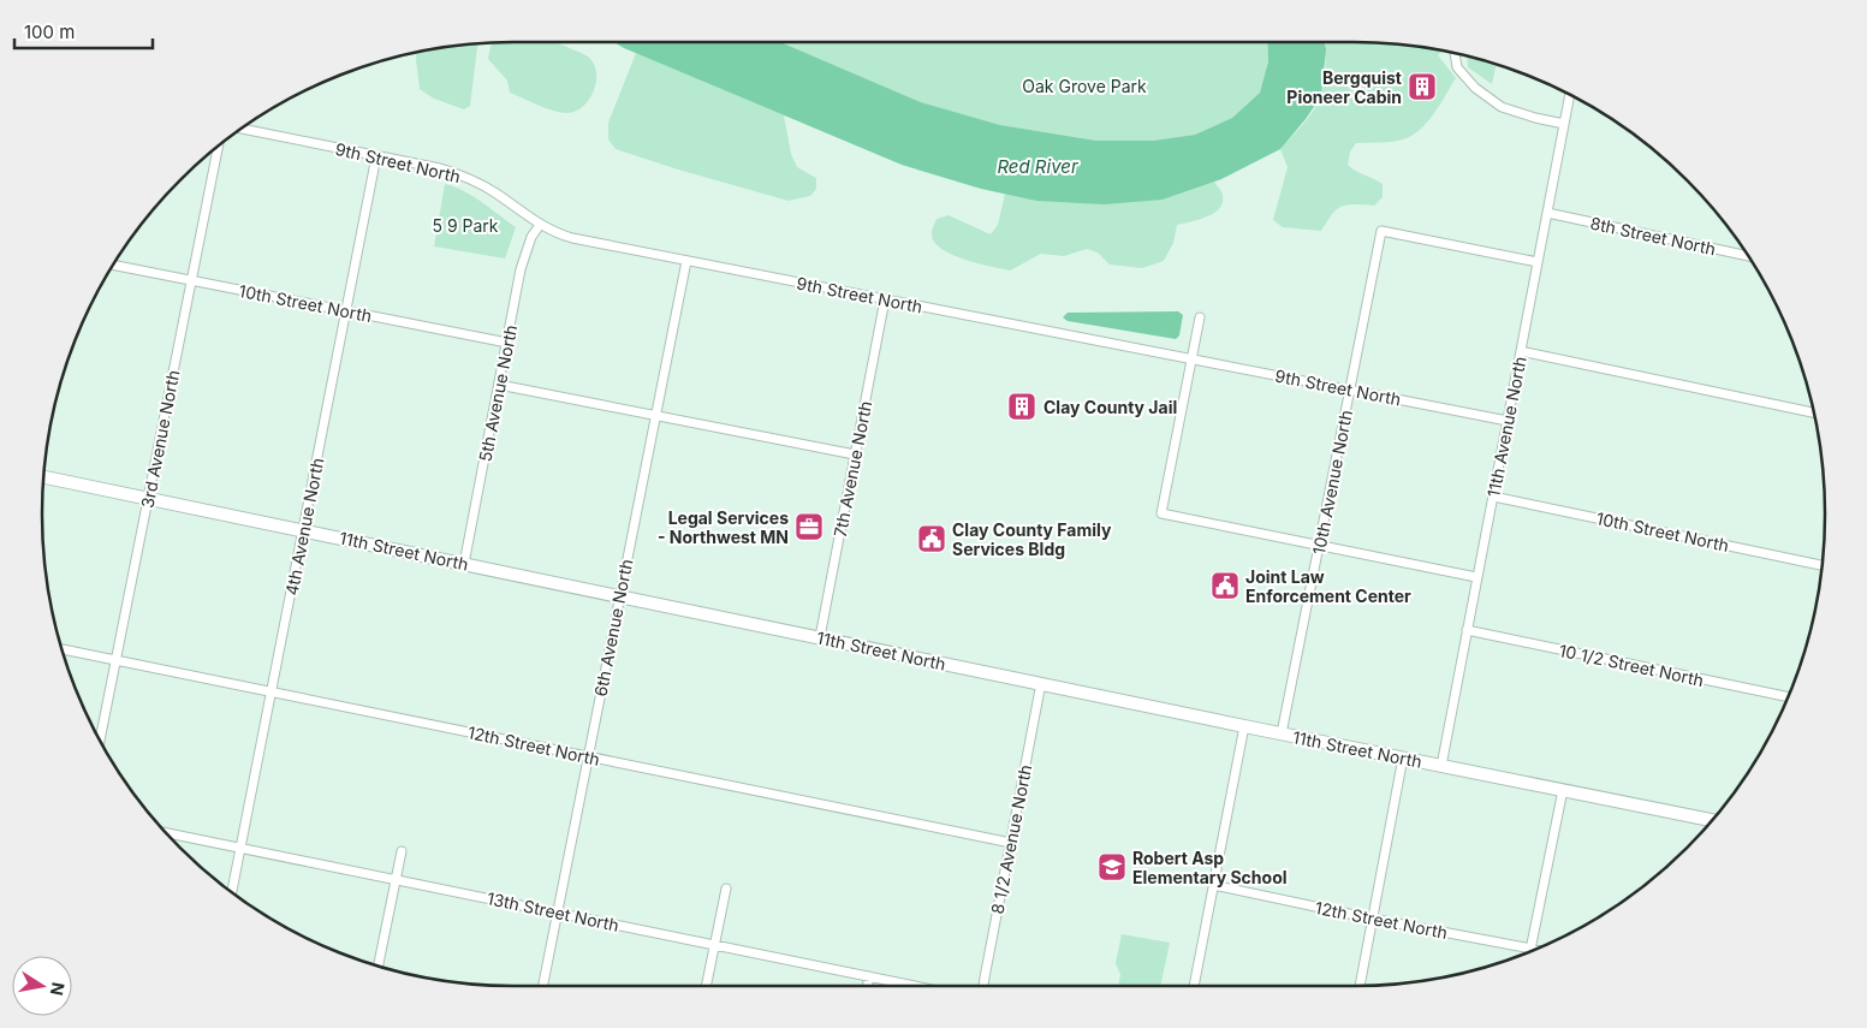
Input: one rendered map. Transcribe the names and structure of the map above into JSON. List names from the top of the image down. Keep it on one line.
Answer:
{"streets":{"street":["9th Street North","8th Street North","10th Street North","5th Avenue North","11th Avenue North","3rd Avenue North","7th Avenue North","10th Avenue North","4th Avenue North","11th Street North","6th Avenue North","10 1/2 Street North","12th Street North","8 1/2 Avenue North","13th Street North"]},"crossings":[["9th Street North","5th Avenue North"],["9th Street North","11th Avenue North"],["9th Street North","7th Avenue North"],["9th Street North","10th Avenue North"],["9th Street North","4th Avenue North"],["9th Street North","6th Avenue North"],["8th Street North","11th Avenue North"],["10th Street North","5th Avenue North"],["10th Street North","11th Avenue North"],["10th Street North","3rd Avenue North"],["10th Street North","4th Avenue North"],["5th Avenue North","11th Street North"],["11th Avenue North","10th Avenue North"],["11th Avenue North","11th Street North"],["11th Avenue North","10 1/2 Street North"],["3rd Avenue North","11th Street North"],["3rd Avenue North","12th Street North"],["7th Avenue North","11th Street North"],["10th Avenue North","11th Street North"],["4th Avenue North","11th Street North"],["4th Avenue North","12th Street North"],["4th Avenue North","13th Street North"],["11th Street North","6th Avenue North"],["11th Street North","8 1/2 Avenue North"],["6th Avenue North","12th Street North"],["6th Avenue North","13th Street North"],["12th Street North","8 1/2 Avenue North"]],"water":["Red River"],"parks":["Oak Grove Park","5 9 Park"],"places":{"building":["Bergquist Pioneer Cabin","Clay County Jail"],"office":["Legal Services - Northwest MN"],"public building":["Clay County Family Services Bldg","Joint Law Enforcement Center"],"school or university":["Robert Asp Elementary School"]},"scale_bar":"100 m","north":"right"}
